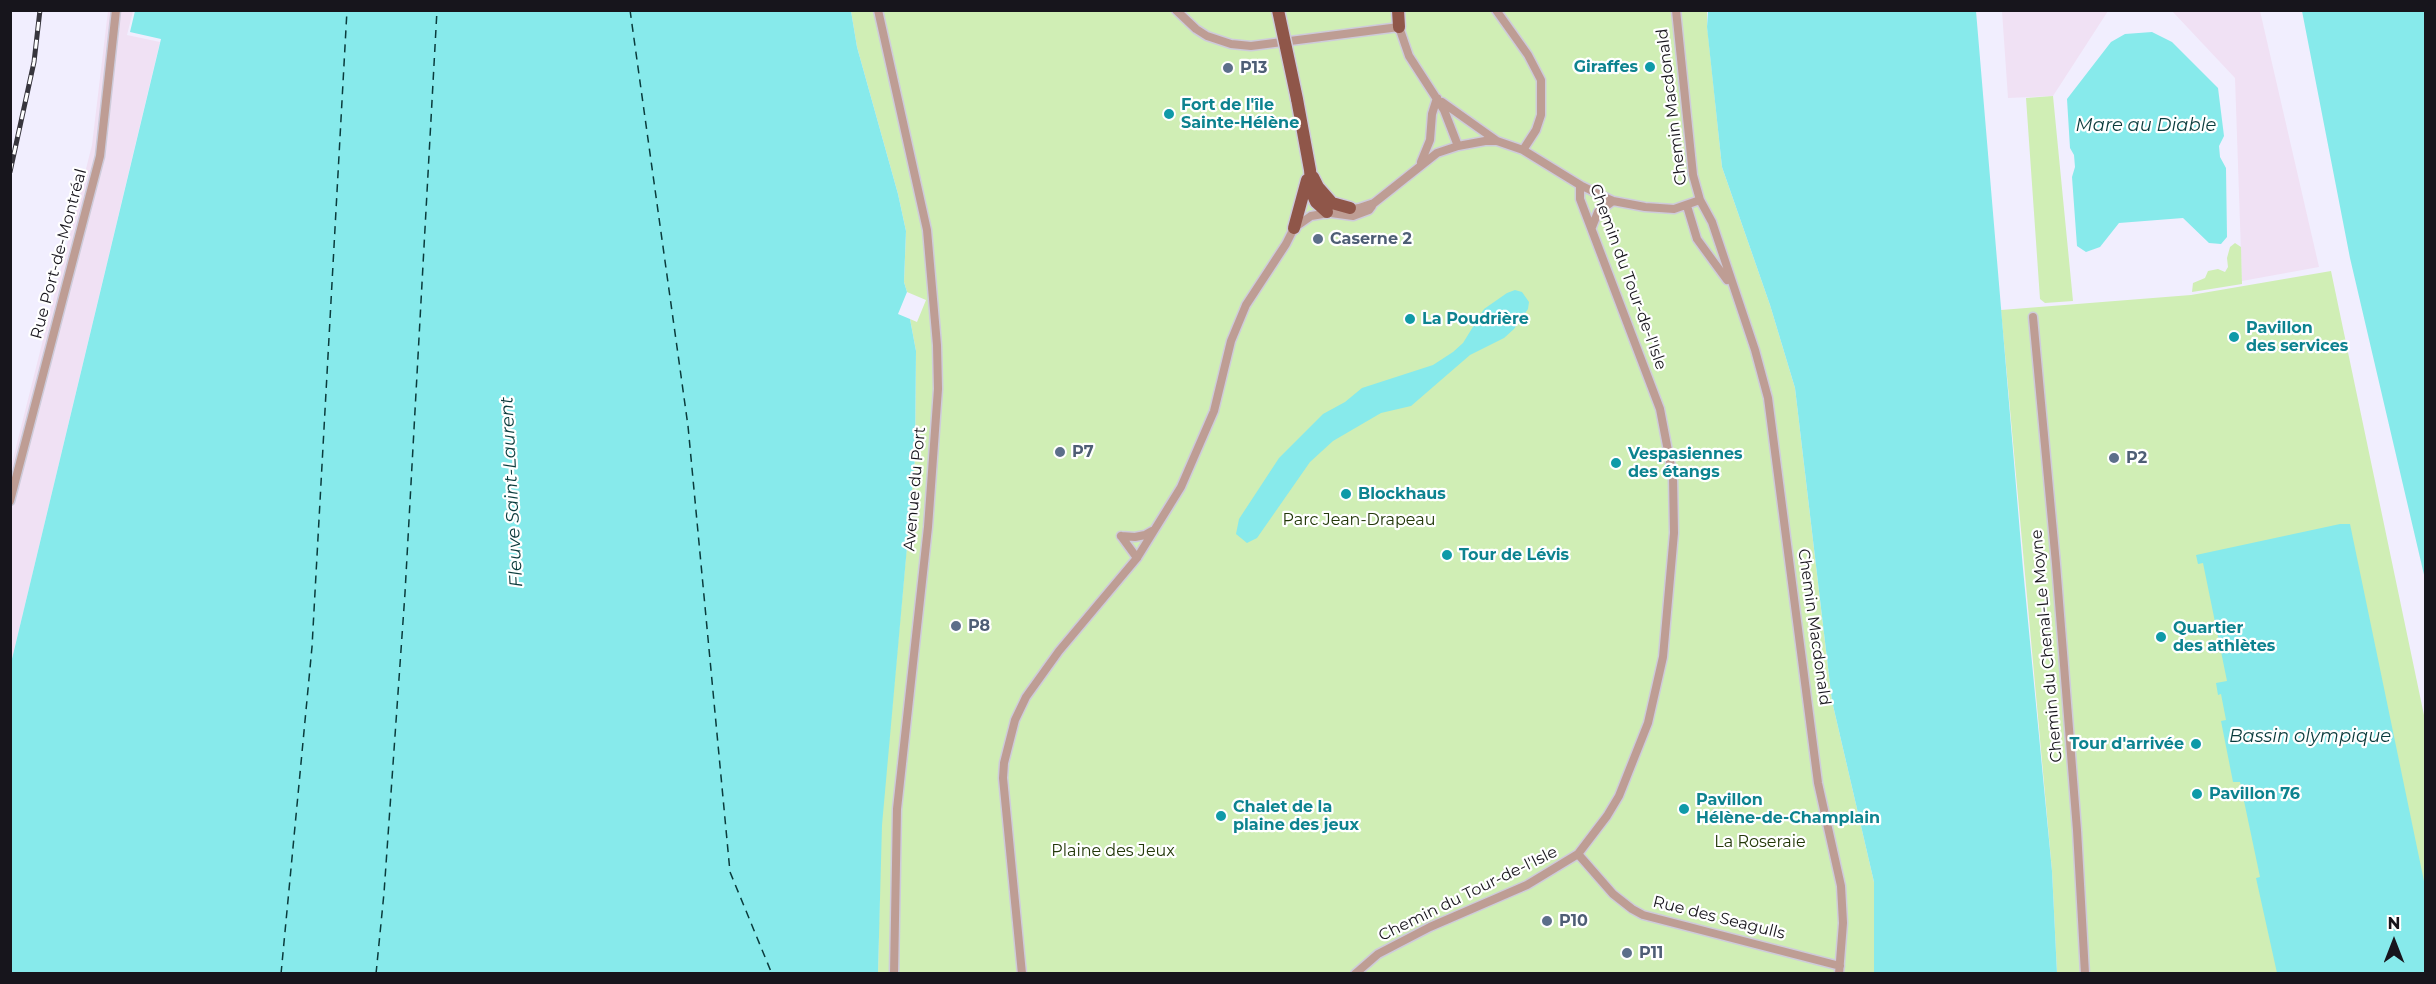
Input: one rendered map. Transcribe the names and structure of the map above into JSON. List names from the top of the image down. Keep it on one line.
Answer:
{"streets":{"street":["Chemin Macdonald","Rue Port-de-Montréal","Chemin du Tour-de-l'Isle","Avenue du Port","Chemin du Chenal-Le Moyne","Rue des Seagulls"]},"crossings":[["Chemin Macdonald","Chemin du Tour-de-l'Isle"],["Chemin Macdonald","Rue des Seagulls"],["Chemin du Tour-de-l'Isle","Rue des Seagulls"]],"water":["Mare au Diable","Fleuve Saint-Laurent","Bassin olympique"],"parks":["Parc Jean-Drapeau","La Roseraie","Plaine des Jeux"],"places":["Giraffes","P13","Fort de l'île Sainte-Hélène","Caserne 2","La Poudrière","Pavillon des services","P7","P2","Vespasiennes des étangs","Blockhaus","Tour de Lévis","P8","Quartier des athlètes","Tour d'arrivée","Pavillon 76","Pavillon Hélène-de-Champlain","Chalet de la plaine des jeux","P10","P11"],"north":"top"}
